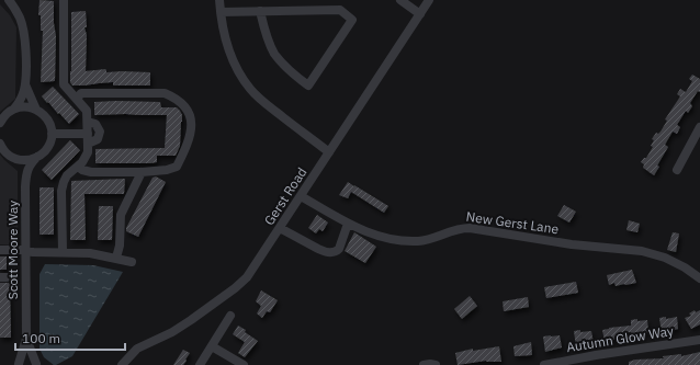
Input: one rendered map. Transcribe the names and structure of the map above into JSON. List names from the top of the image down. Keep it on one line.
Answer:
{"streets":{"street":["Gerst Road","New Gerst Lane","Scott Moore Way","Autumn Glow Way"]},"crossings":[["Gerst Road","New Gerst Lane"]],"scale_bar":"100 m"}
